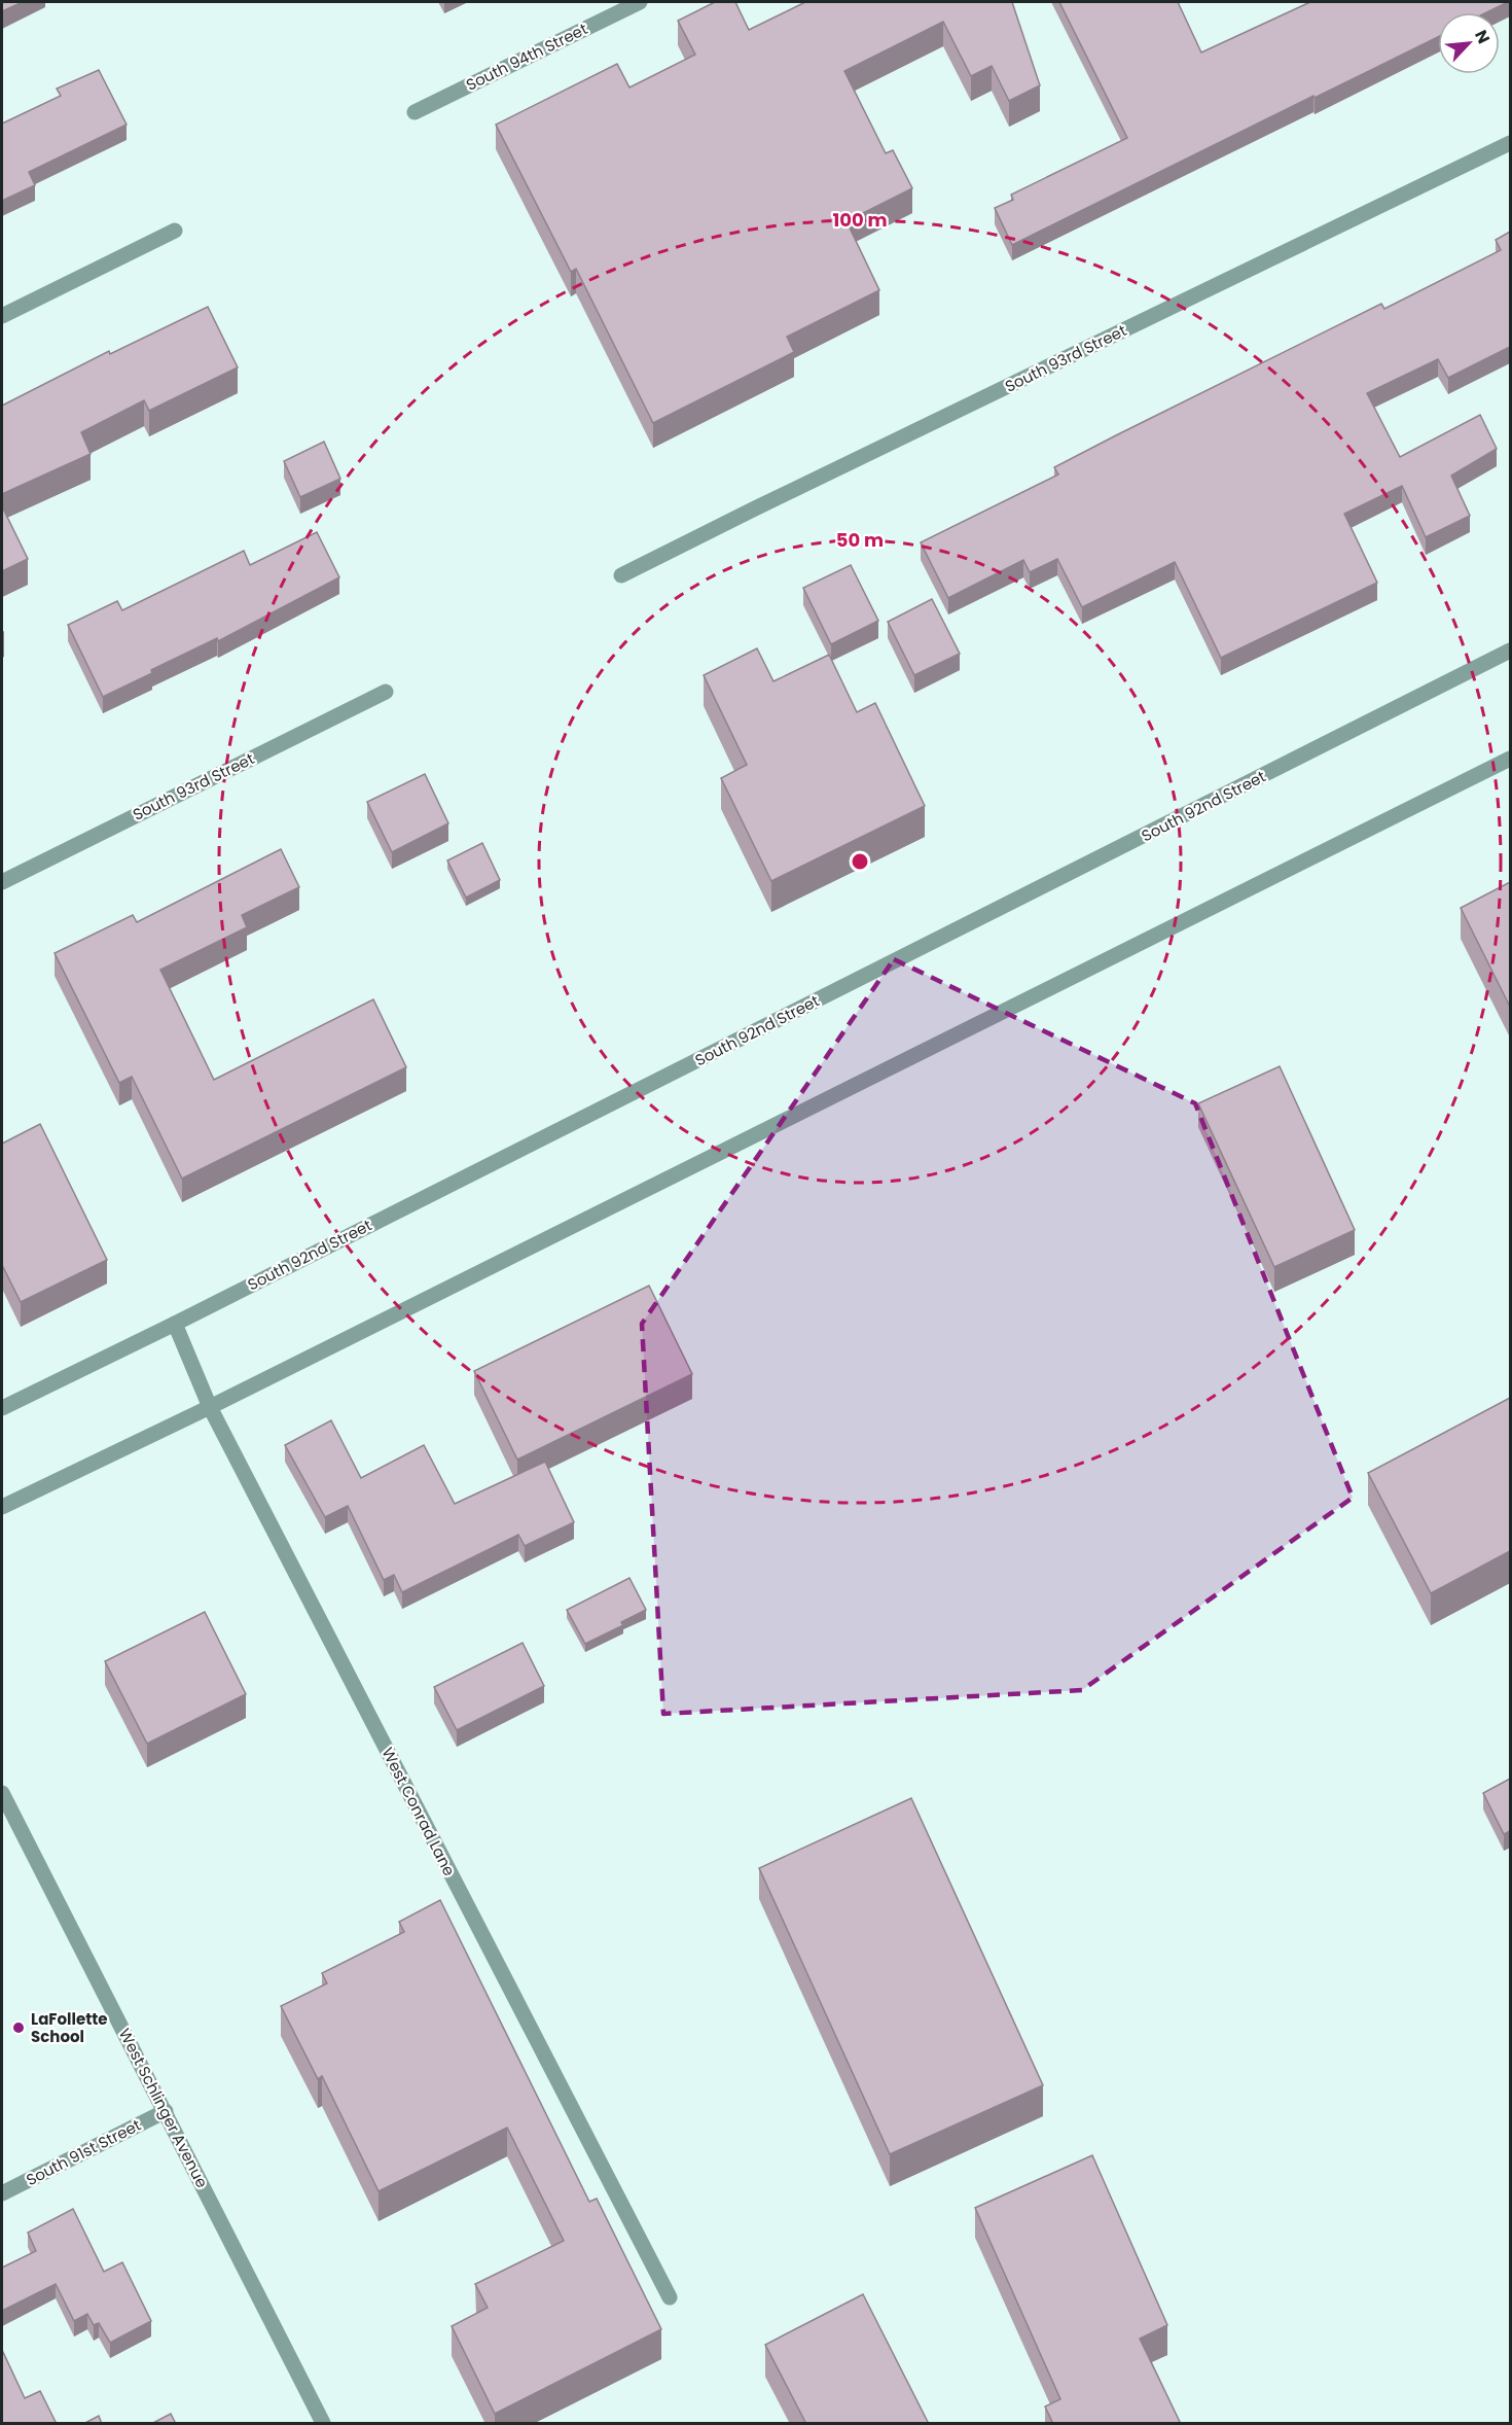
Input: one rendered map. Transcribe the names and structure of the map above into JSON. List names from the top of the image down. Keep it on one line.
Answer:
{"streets":{"street":["South 94th Street","South 93rd Street","South 92nd Street","West Conrad Lane","West Schlinger Avenue","South 91st Street"]},"crossings":[["South 92nd Street","West Conrad Lane"],["West Schlinger Avenue","South 91st Street"]],"places":["LaFollette School"],"north":"top right","rings":["100 m","50 m"]}
